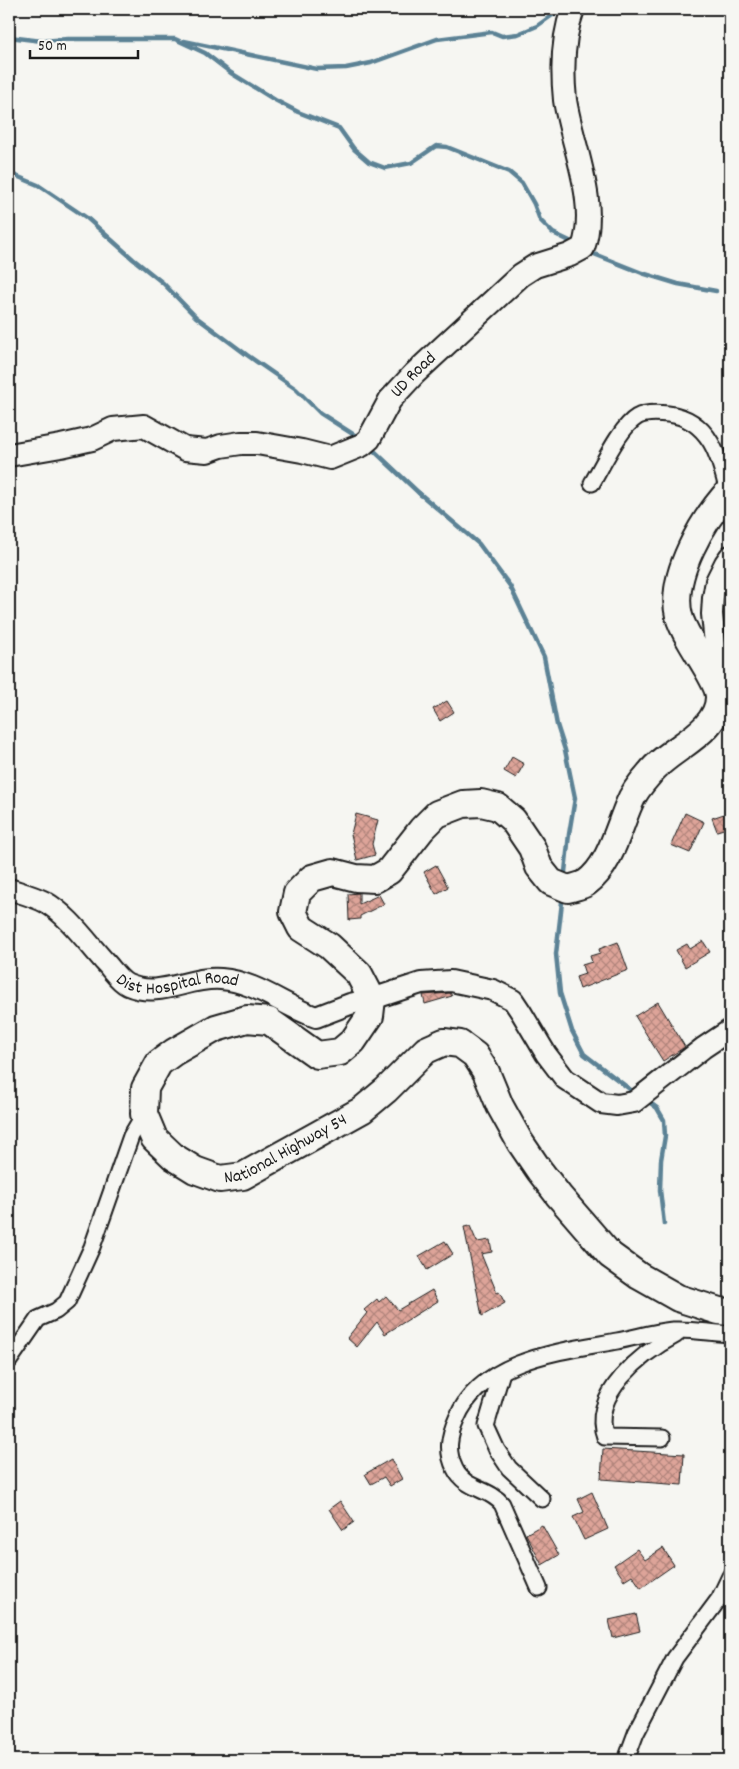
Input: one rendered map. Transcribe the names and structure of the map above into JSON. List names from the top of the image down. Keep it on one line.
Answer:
{"streets":{"highway":["National Highway 54"],"main road":["UD Road"],"street":["Dist Hospital Road"]},"crossings":[["Dist Hospital Road","National Highway 54"]],"scale_bar":"50 m"}
